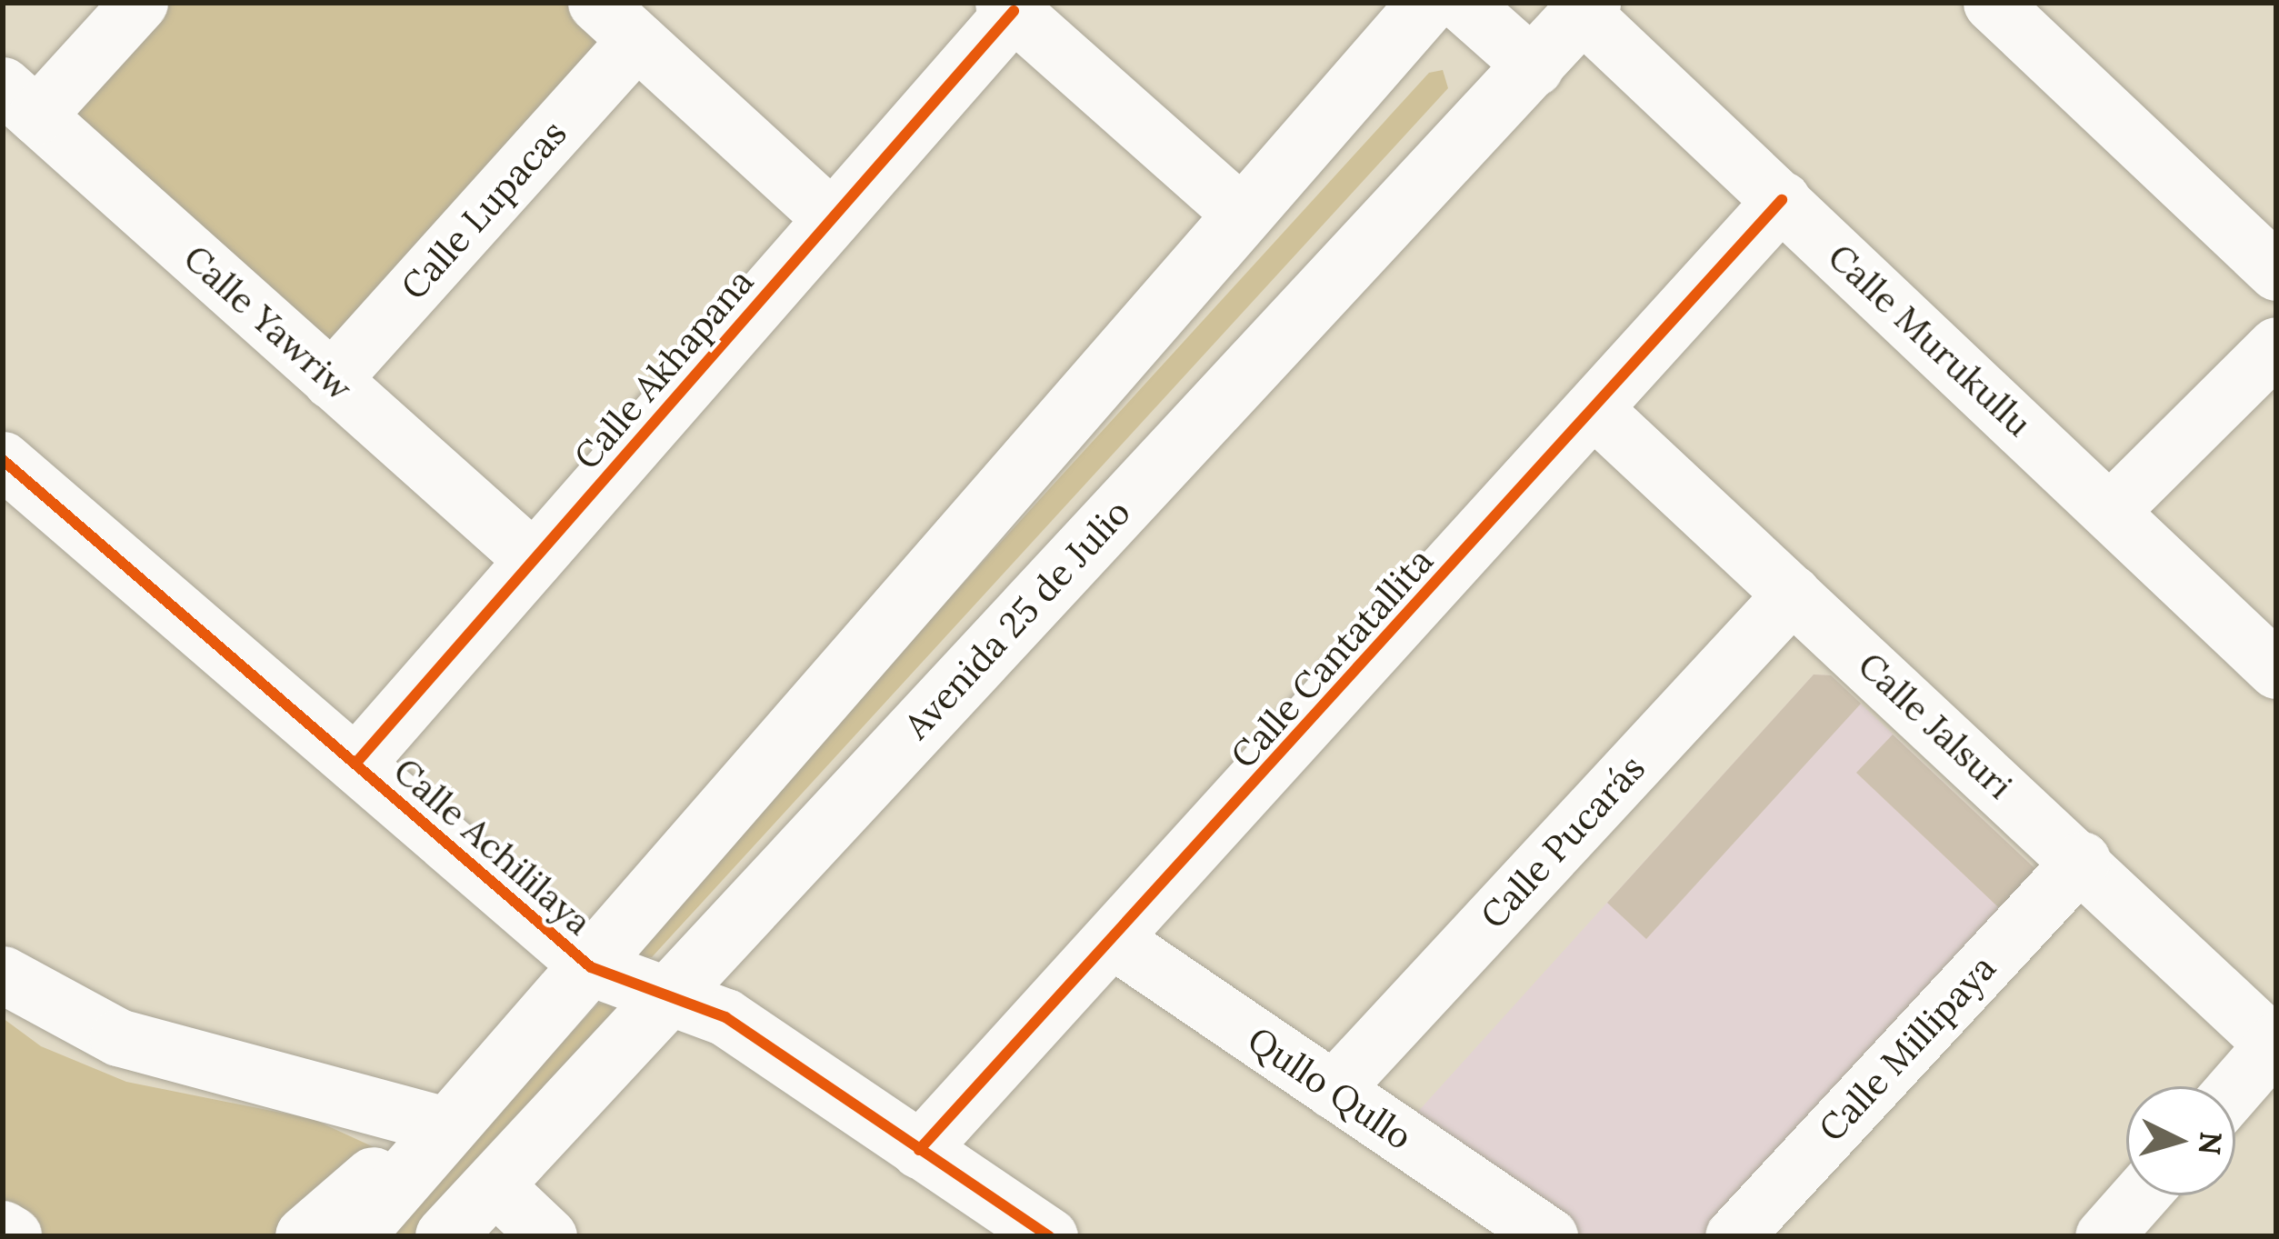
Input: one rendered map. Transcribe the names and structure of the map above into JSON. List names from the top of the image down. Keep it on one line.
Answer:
{"streets":{"main road":["Avenida 25 de Julio"],"street":["Calle Lupacas","Calle Yawriw","Calle Murukullu","Calle Akhapana","Calle Cantatallita","Calle Jalsuri","Calle Pucarás","Calle Achililaya","Calle Millipaya","Qullo Qullo"]},"crossings":[["Calle Lupacas","Calle Yawriw"],["Calle Yawriw","Calle Akhapana"],["Calle Murukullu","Avenida 25 de Julio"],["Calle Murukullu","Calle Cantatallita"],["Calle Akhapana","Calle Achililaya"],["Avenida 25 de Julio","Calle Achililaya"],["Calle Cantatallita","Calle Jalsuri"],["Calle Cantatallita","Calle Achililaya"],["Calle Cantatallita","Qullo Qullo"],["Calle Jalsuri","Calle Pucarás"],["Calle Jalsuri","Calle Millipaya"],["Calle Pucarás","Qullo Qullo"]],"north":"right"}
